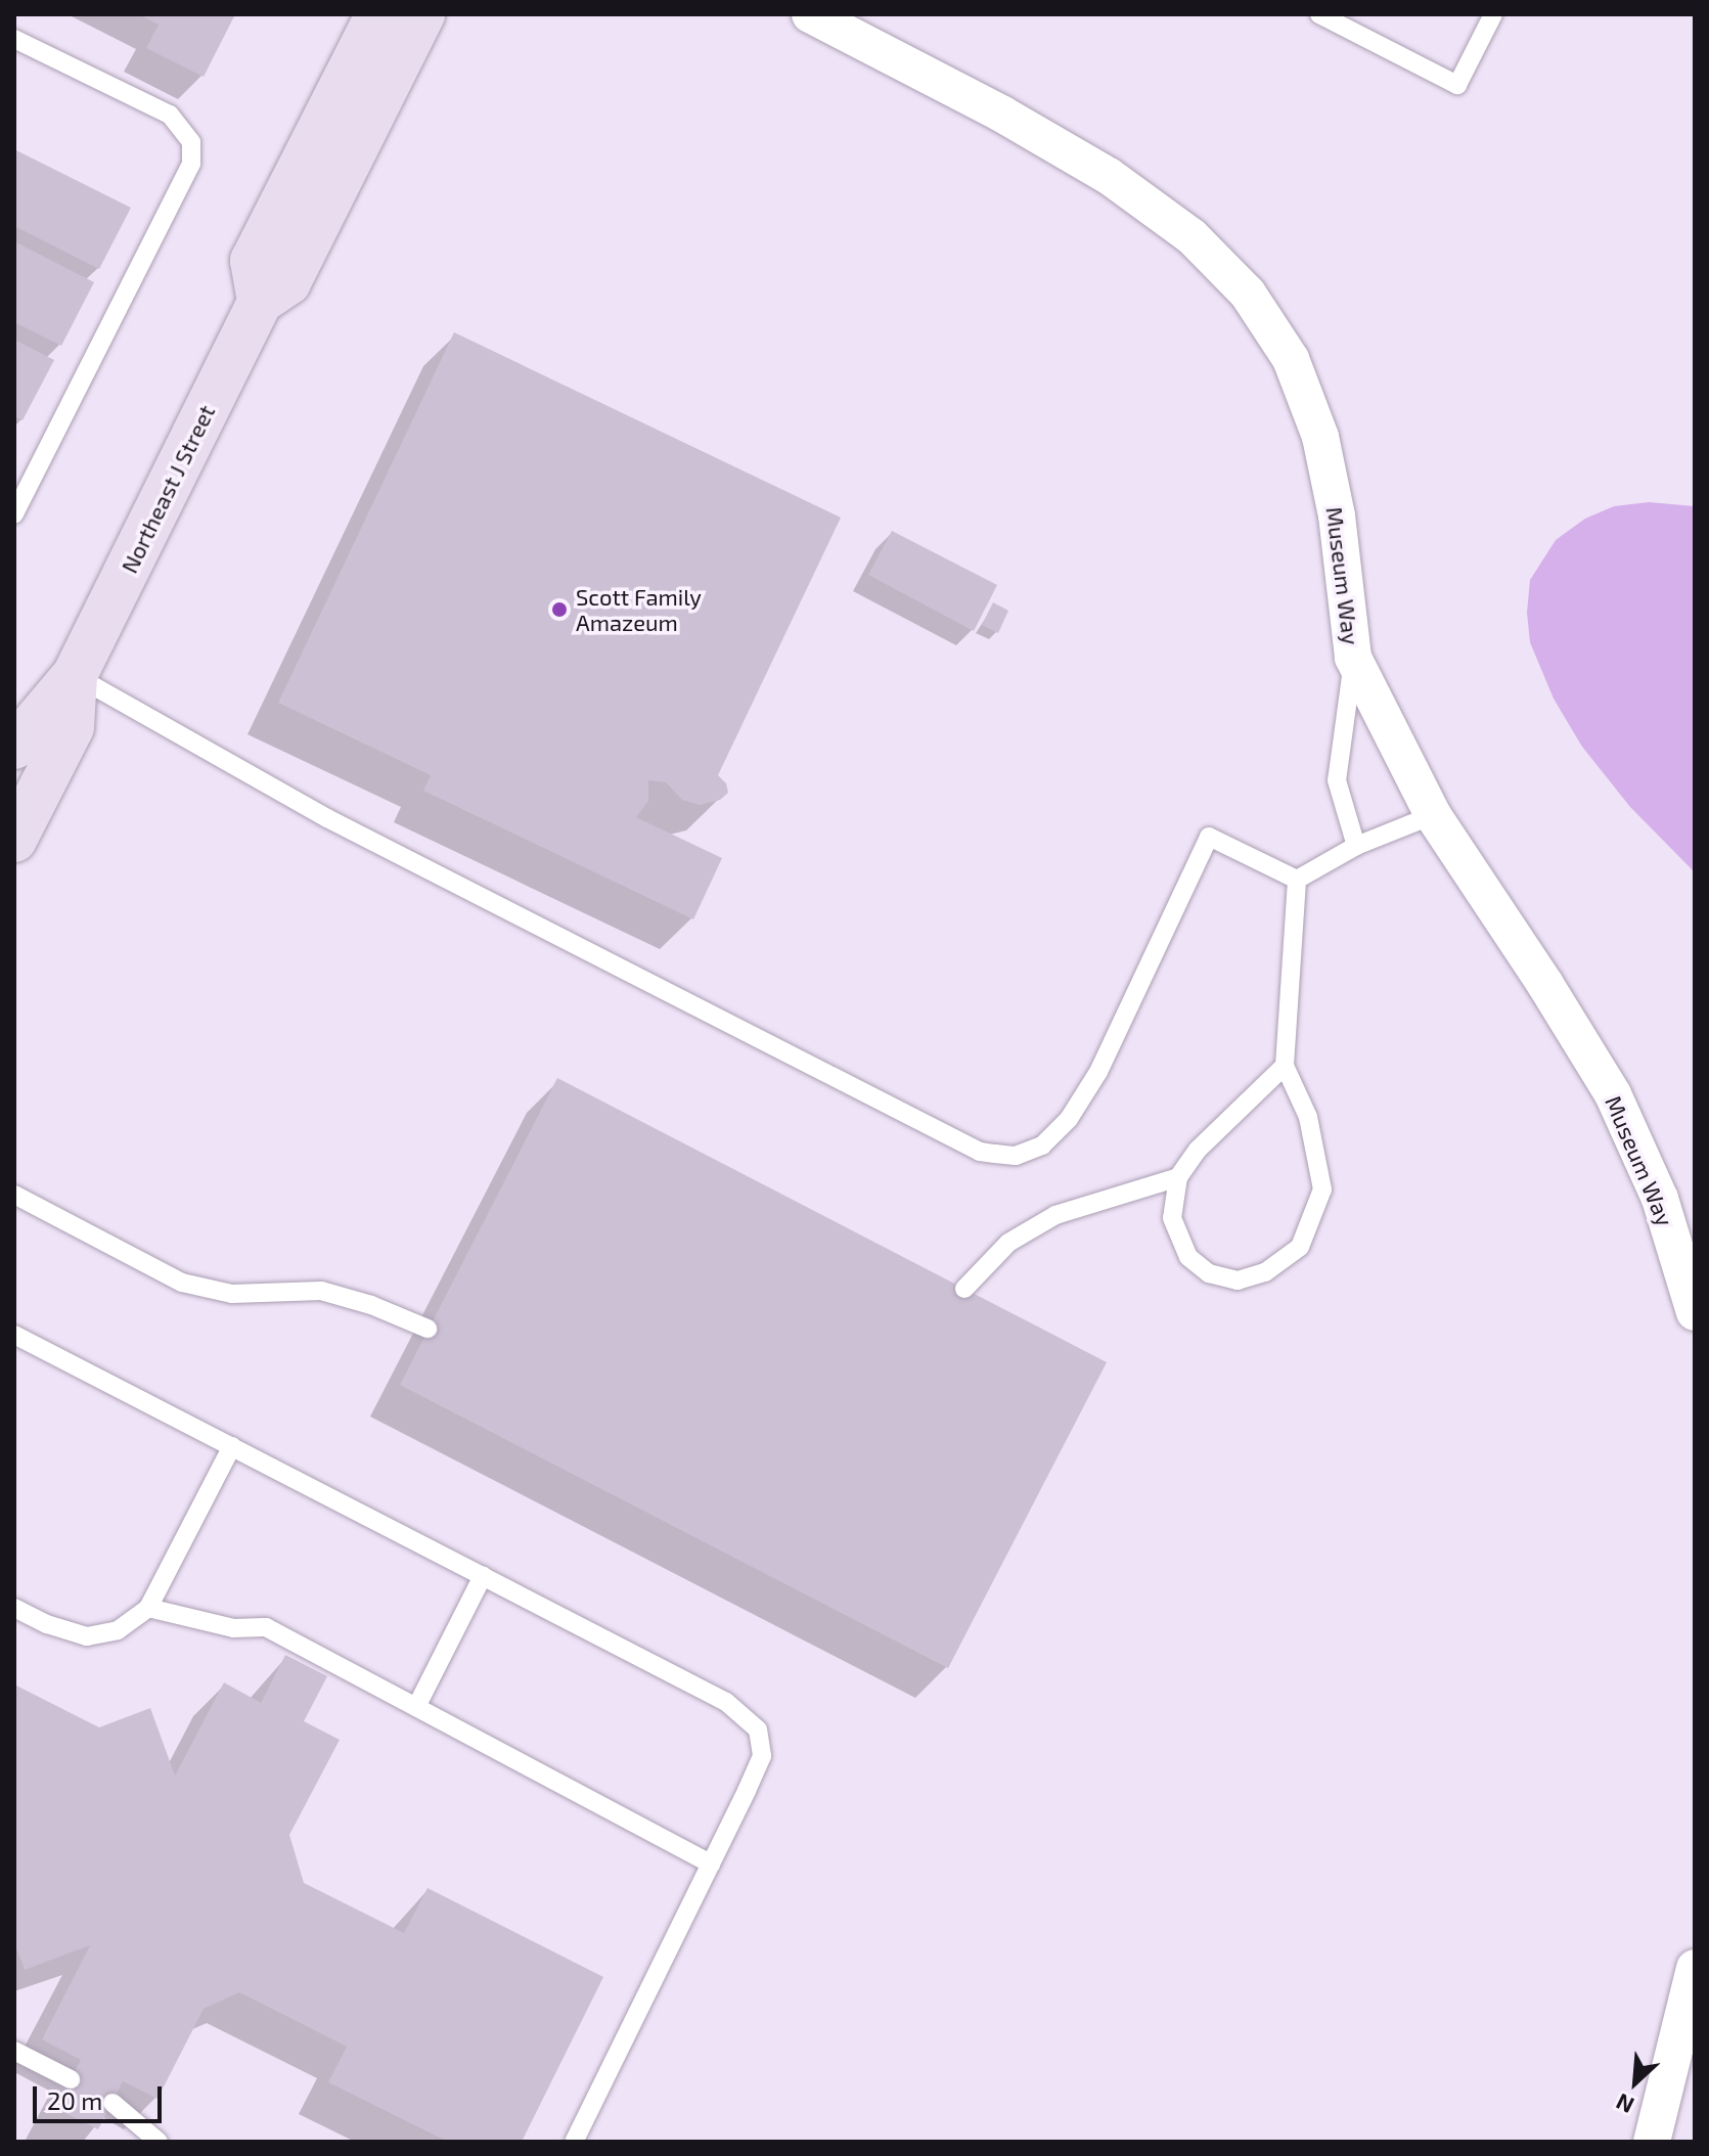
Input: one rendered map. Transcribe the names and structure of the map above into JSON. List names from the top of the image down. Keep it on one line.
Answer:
{"streets":{"street":["Northeast J Street","Museum Way"]},"places":["Scott Family Amazeum"],"scale_bar":"20 m","north":"bottom left"}
